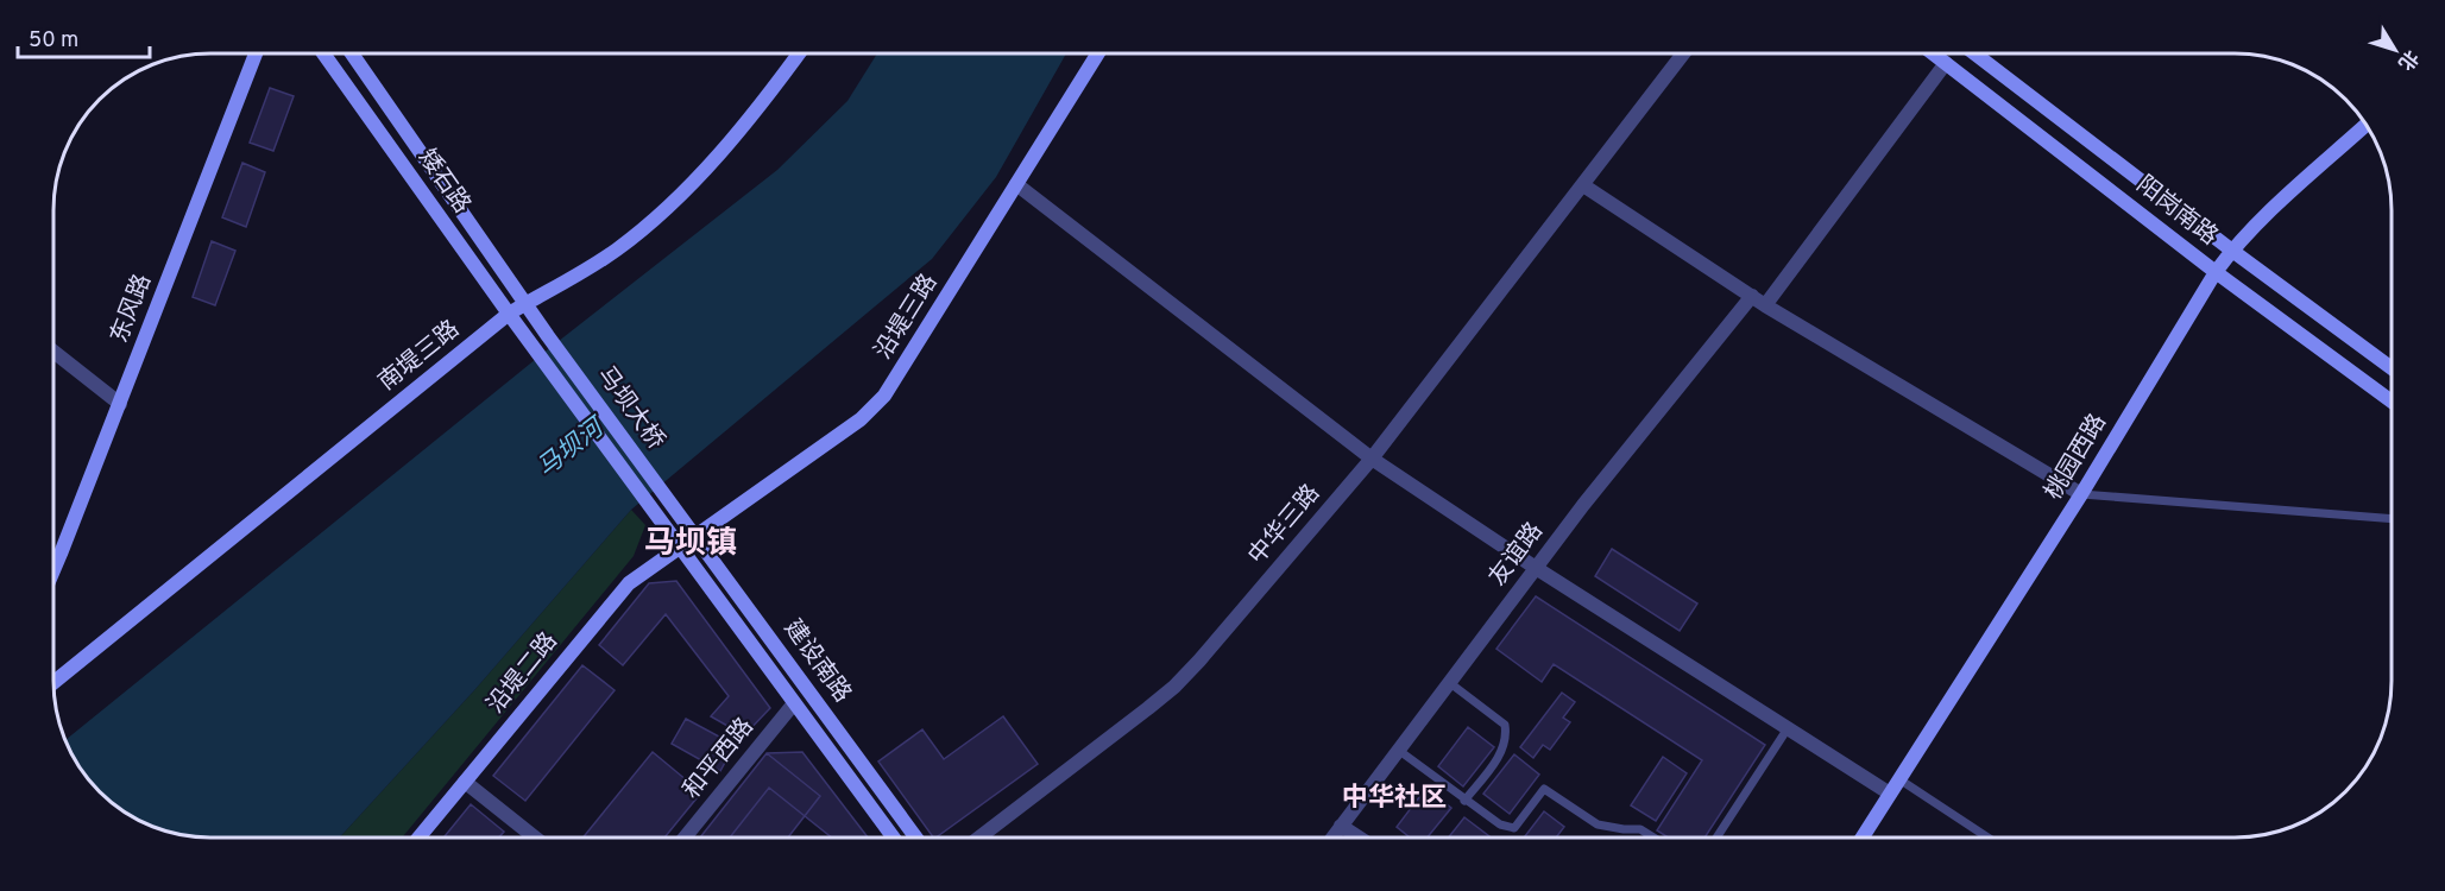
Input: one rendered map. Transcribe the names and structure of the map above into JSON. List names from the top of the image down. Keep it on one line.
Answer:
{"streets":{"street":["矮石路","阳岗南路","东风路","沿堤三路","南堤三路","马坝大桥","桃园西路","中华三路","友谊路","建设南路","沿堤二路","和平西路"]},"crossings":[["矮石路","南堤三路"],["矮石路","马坝大桥"],["阳岗南路","桃园西路"],["沿堤三路","建设南路"],["沿堤三路","沿堤二路"],["马坝大桥","建设南路"],["建设南路","沿堤二路"],["建设南路","和平西路"]],"districts":["马坝镇","中华社区"],"water":["马坝河"],"scale_bar":"50 m","north":"bottom right"}
